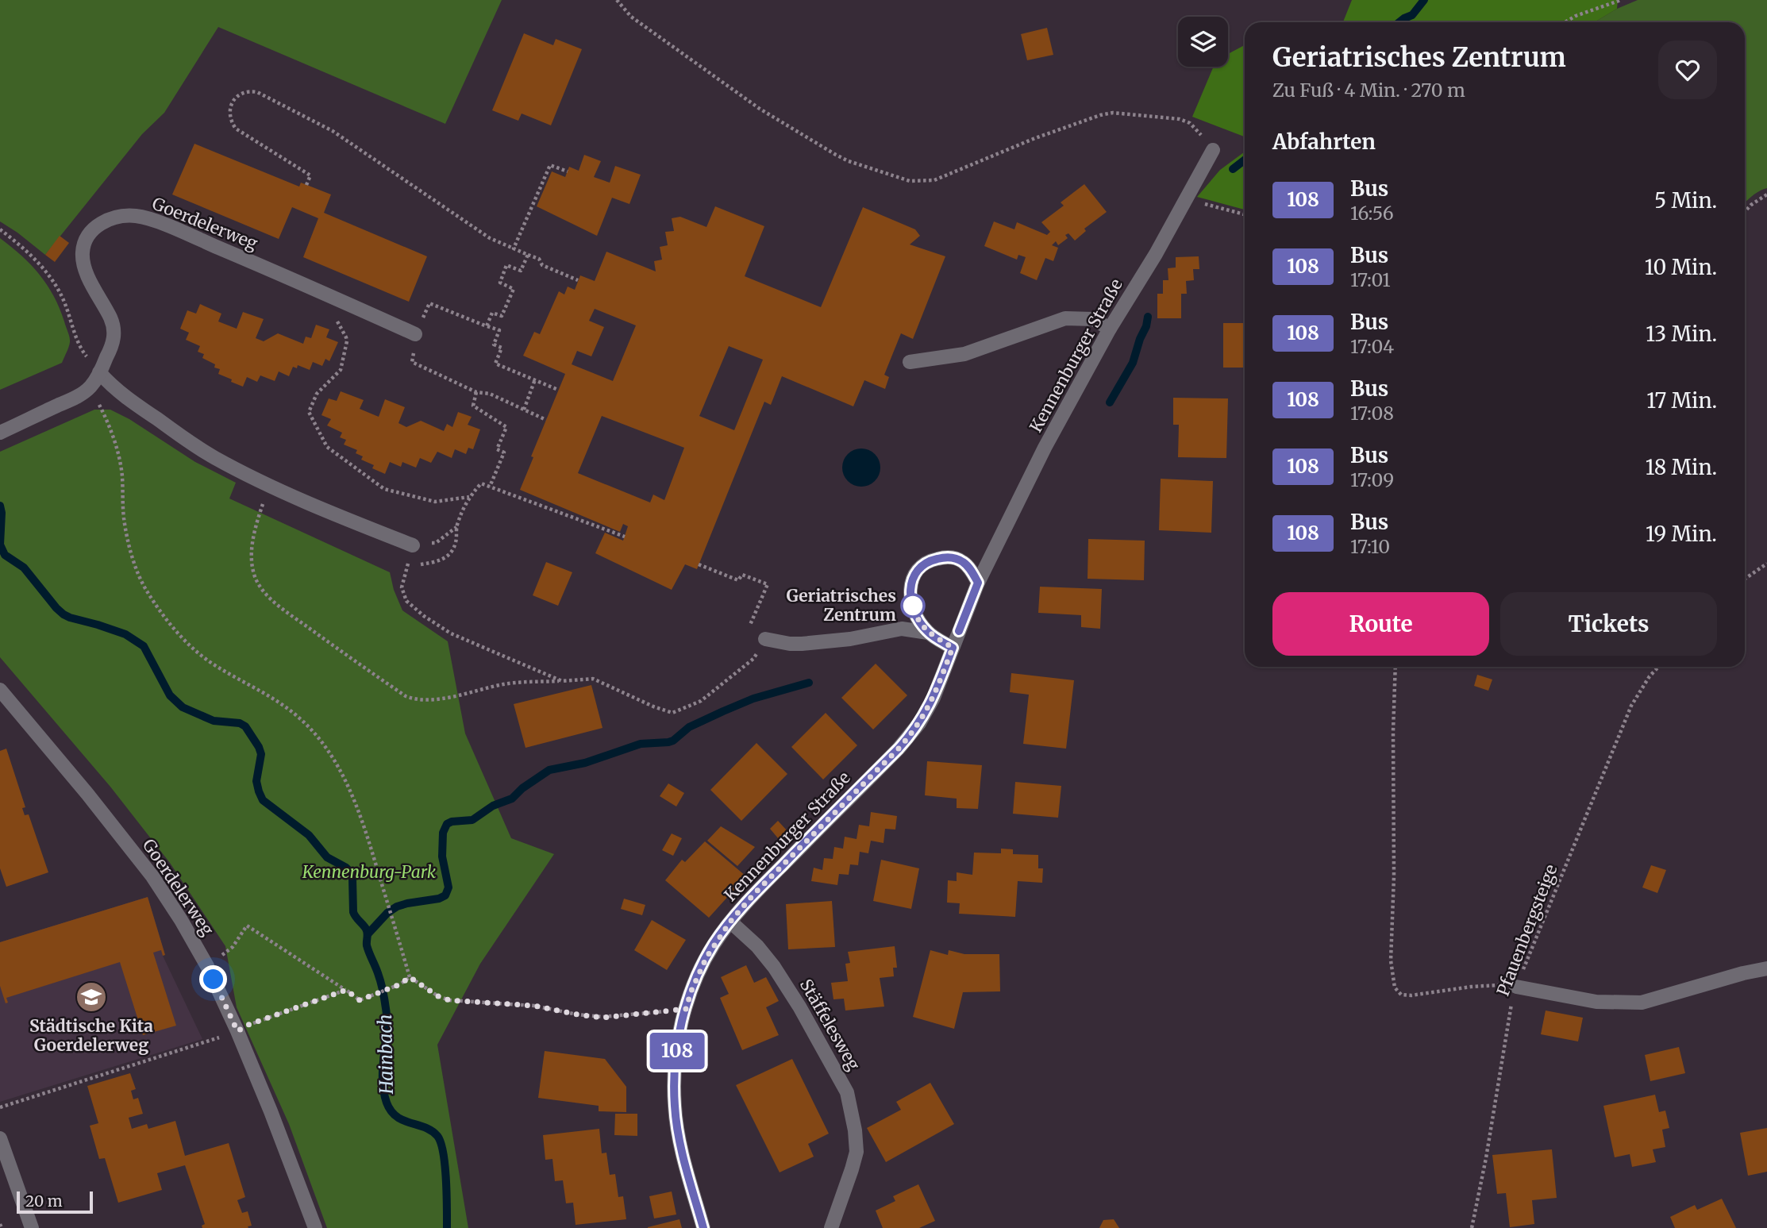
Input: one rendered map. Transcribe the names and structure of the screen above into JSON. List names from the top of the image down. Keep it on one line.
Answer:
{"streets":{"street":["Goerdelerweg","Kennenburger Straße","Stäffelesweg"],"path":["Pfauenbergsteige"]},"crossings":[["Kennenburger Straße","Stäffelesweg"]],"water":["Hainbach"],"parks":["Kennenburg-Park"],"places":{"other":["Geriatrisches Zentrum"],"school or university":["Städtische Kita Goerdelerweg"]},"lines":["bus line 108"],"scale_bar":"20 m","page":{"on_map":"108","heading":[["Geriatrisches Zentrum","Zu Fuß · 4 Min. · 270 m"],"Abfahrten"],"list":[{"mark":"108","name":"Bus","note":"16:56","value":"5 Min."},{"mark":"108","name":"Bus","note":"17:01","value":"10 Min."},{"mark":"108","name":"Bus","note":"17:04","value":"13 Min."},{"mark":"108","name":"Bus","note":"17:08","value":"17 Min."},{"mark":"108","name":"Bus","note":"17:09","value":"18 Min."},{"mark":"108","name":"Bus","note":"17:10","value":"19 Min."}],"buttons":["Route","Tickets"],"scale":"20 m"}}
